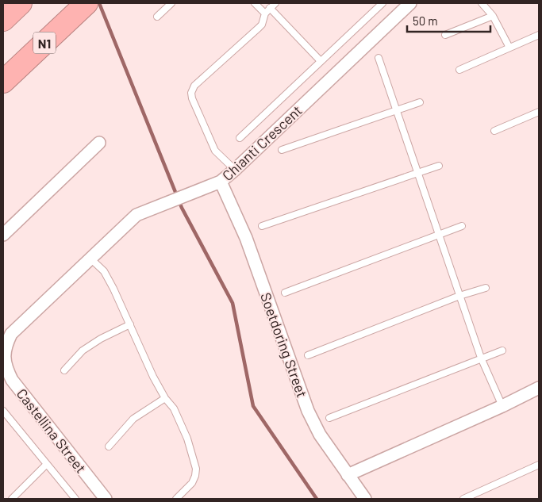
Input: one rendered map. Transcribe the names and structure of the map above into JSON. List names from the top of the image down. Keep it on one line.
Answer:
{"streets":{"highway":["N1"],"street":["Chianti Crescent","Soetdoring Street","Castellina Street"]},"crossings":[["Chianti Crescent","Soetdoring Street"],["Chianti Crescent","Castellina Street"]],"scale_bar":"50 m"}
